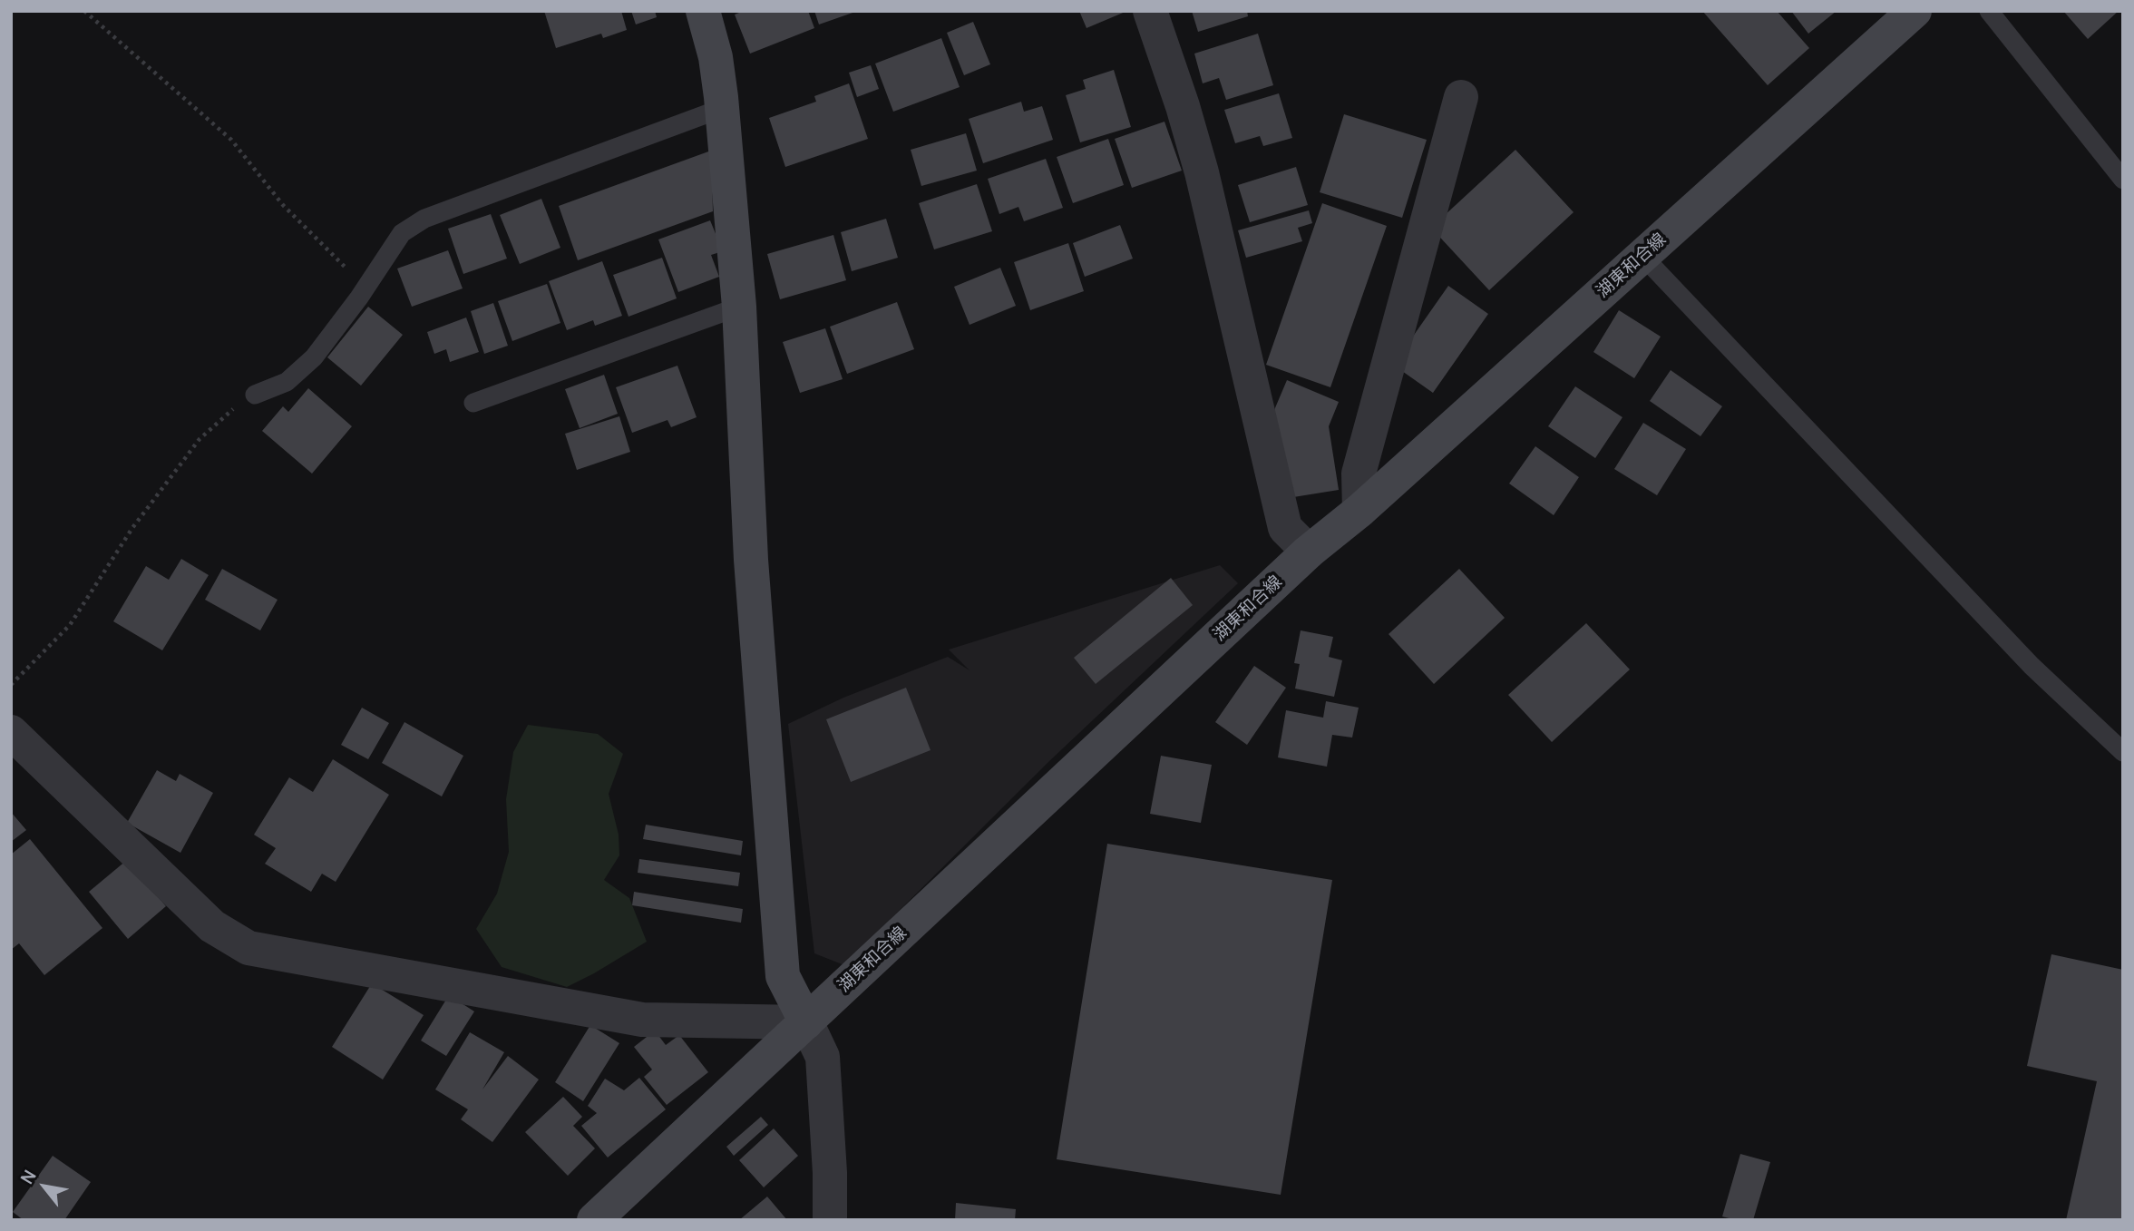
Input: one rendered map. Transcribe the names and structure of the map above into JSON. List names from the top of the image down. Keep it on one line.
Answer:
{"streets":{"main road":["湖東和合線"]},"north":"top left"}
